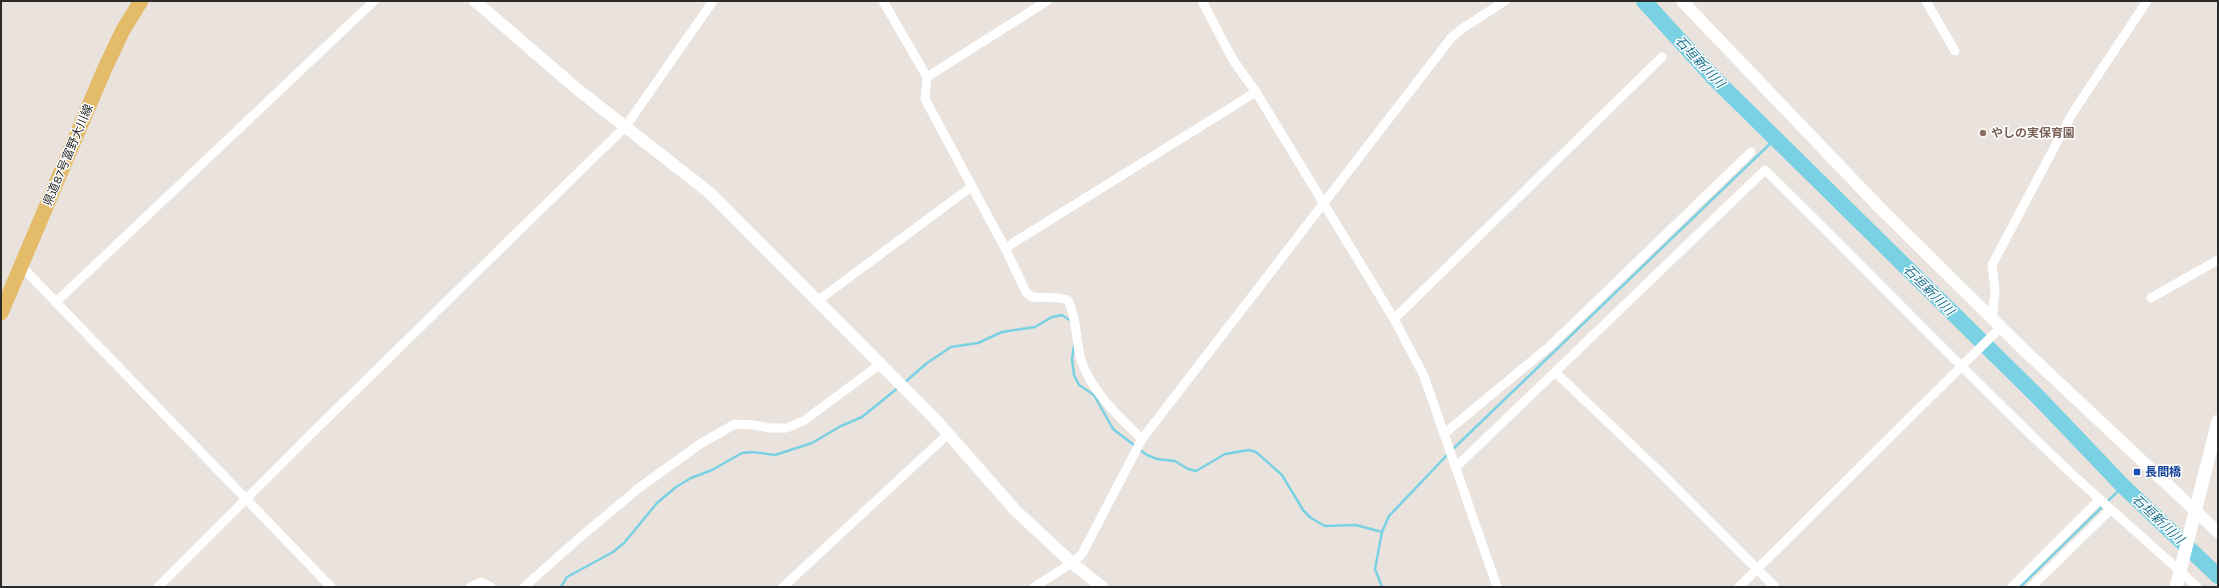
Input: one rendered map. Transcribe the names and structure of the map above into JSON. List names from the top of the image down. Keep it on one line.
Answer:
{"streets":{"main road":["県道87号富野大川線"]},"water":["石垣新川川"],"places":{"other":["やしの実保育園"],"transit":["長間橋"]}}
